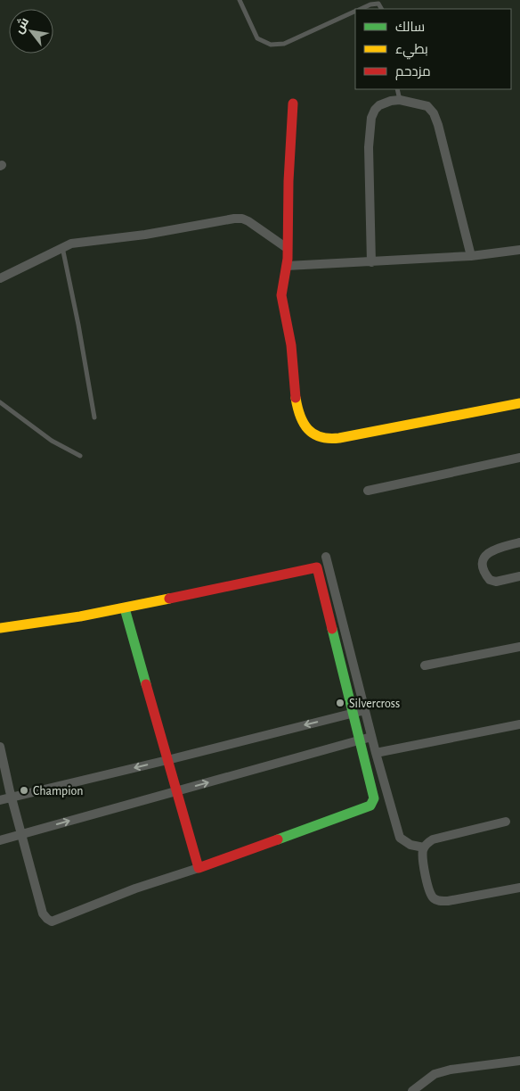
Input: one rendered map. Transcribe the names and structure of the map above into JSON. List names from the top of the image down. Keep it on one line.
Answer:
{"places":["Silvercross","Champion"],"legend":["سالك","بطيء","مزدحم"],"north":"top left"}
